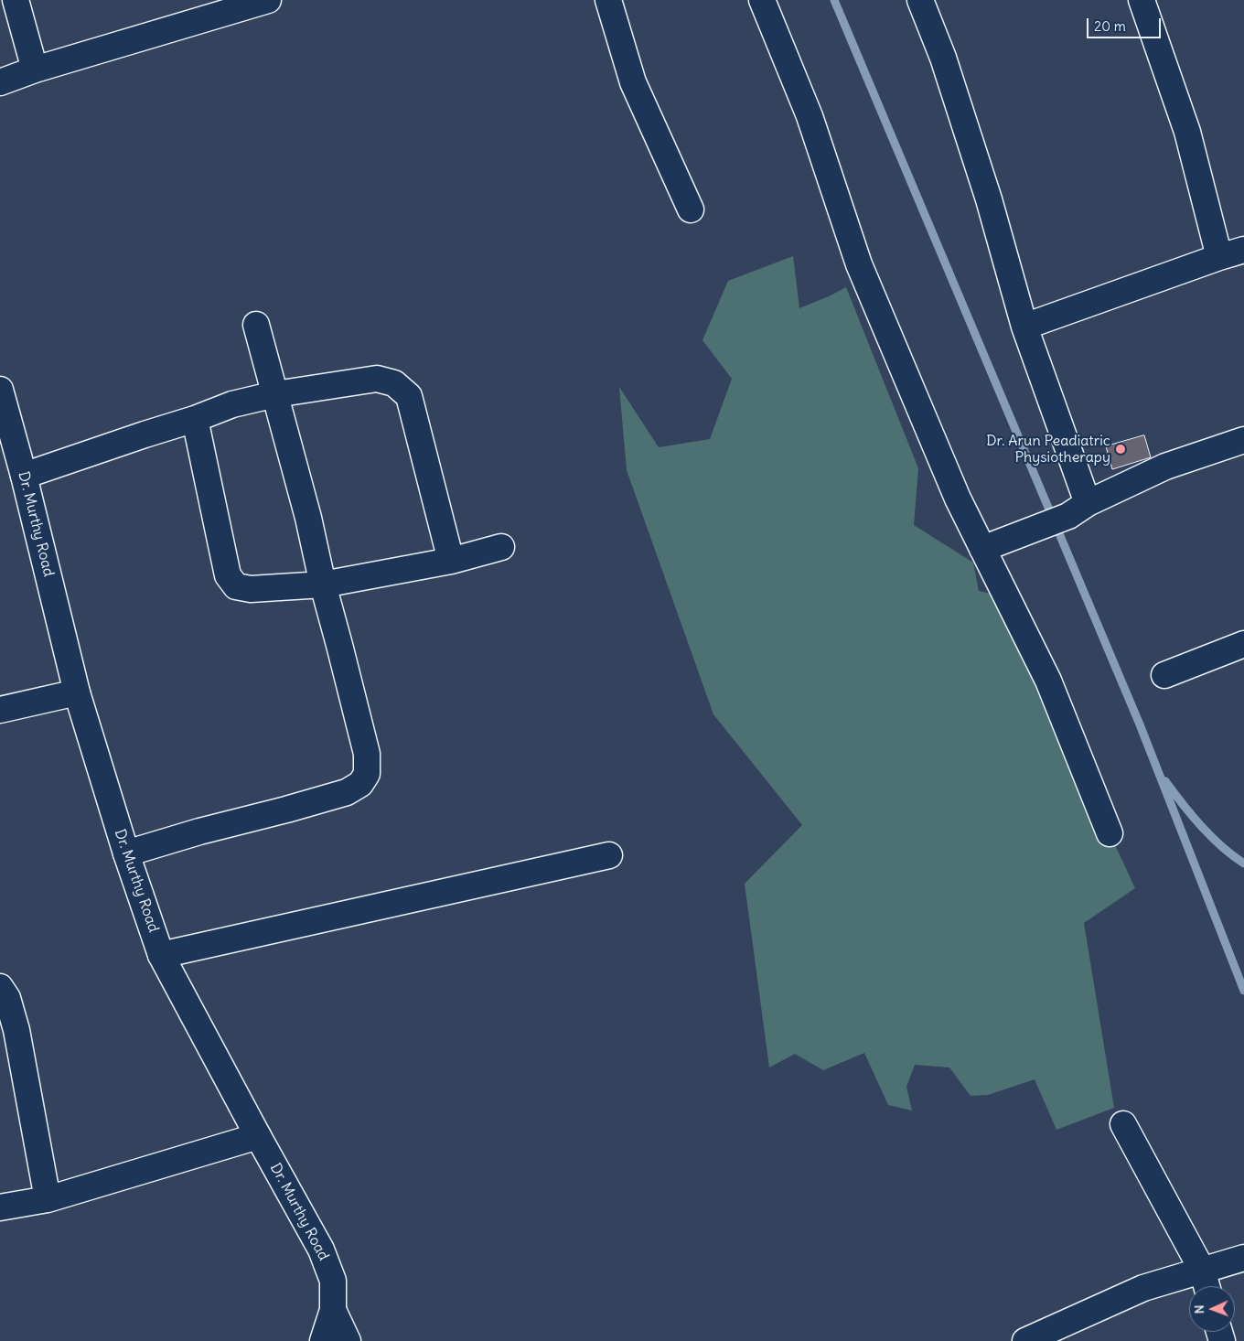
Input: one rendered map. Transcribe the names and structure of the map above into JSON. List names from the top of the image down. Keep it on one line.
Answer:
{"streets":{"street":["Dr. Murthy Road"]},"places":["Dr. Arun Peadiatric Physiotherapy"],"scale_bar":"20 m","north":"left"}
